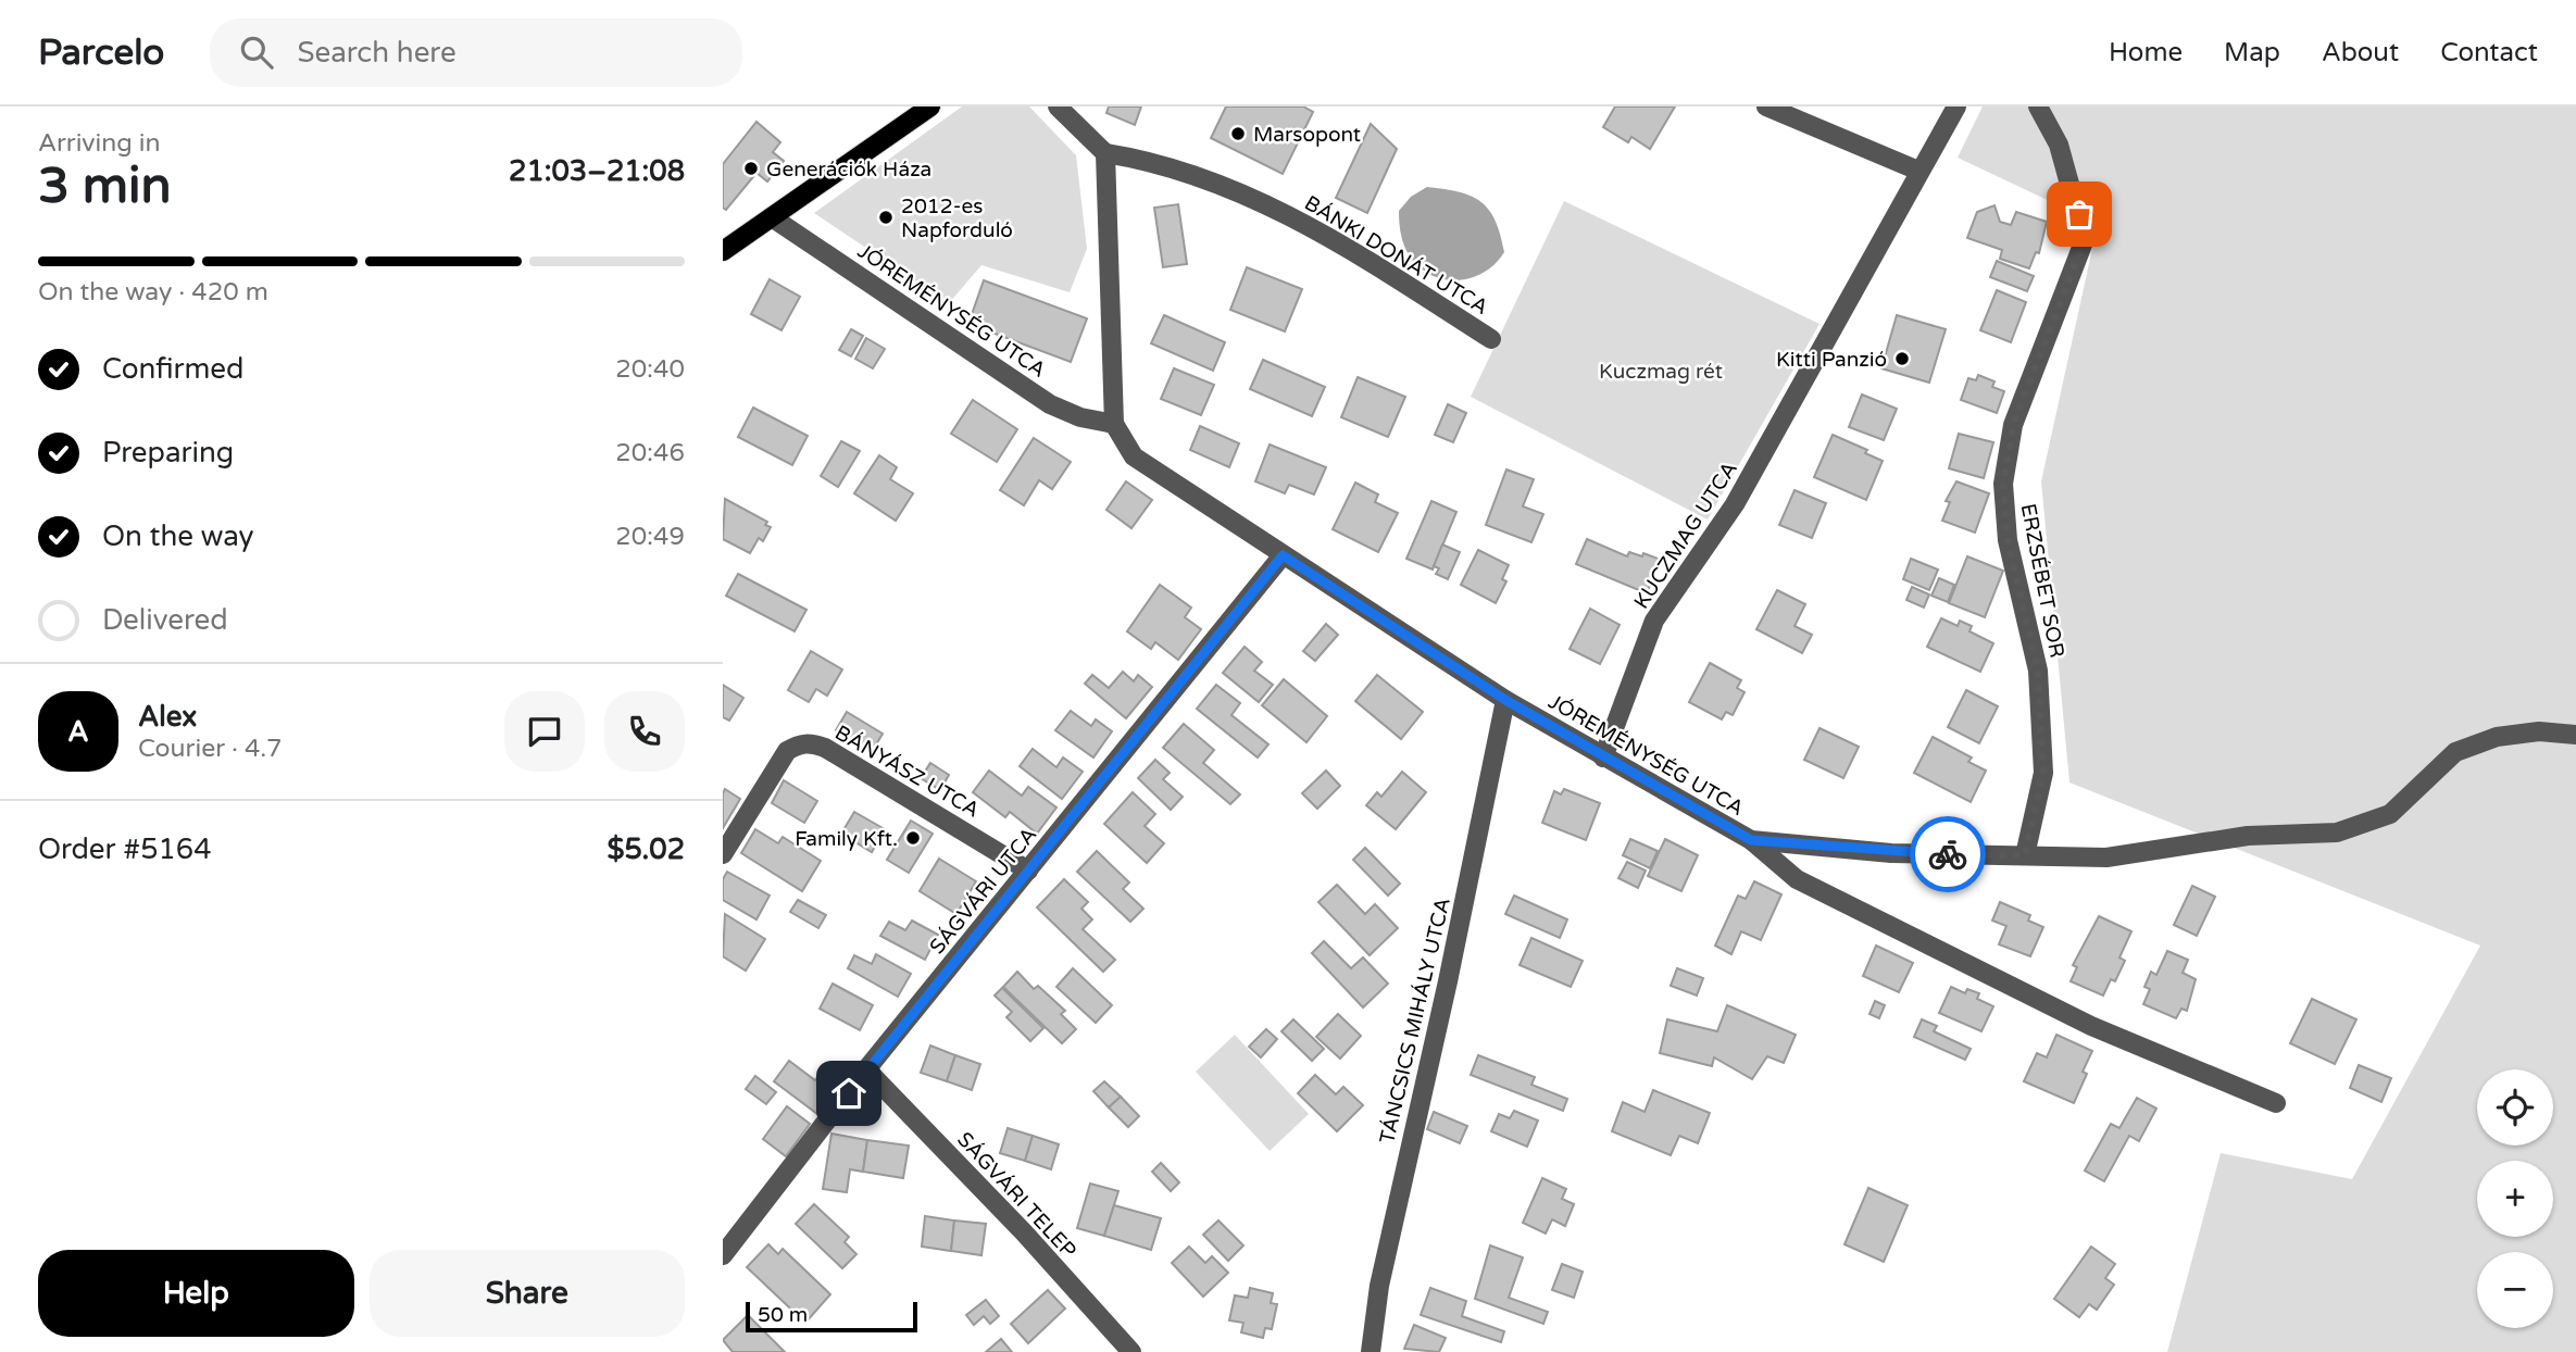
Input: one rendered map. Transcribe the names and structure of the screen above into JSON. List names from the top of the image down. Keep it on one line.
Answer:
{"streets":{"street":["BÁNKI DONÁT UTCA","JÓREMÉNYSÉG UTCA","KUCZMAG UTCA","ERZSÉBET SOR","BÁNYÁSZ UTCA","SÁGVÁRI UTCA","TÁNCSICS MIHÁLY UTCA","SÁGVÁRI TELEP"]},"crossings":[["BÁNKI DONÁT UTCA","JÓREMÉNYSÉG UTCA"],["JÓREMÉNYSÉG UTCA","KUCZMAG UTCA"],["JÓREMÉNYSÉG UTCA","SÁGVÁRI UTCA"],["JÓREMÉNYSÉG UTCA","TÁNCSICS MIHÁLY UTCA"],["BÁNYÁSZ UTCA","SÁGVÁRI UTCA"],["SÁGVÁRI UTCA","SÁGVÁRI TELEP"]],"parks":["Kuczmag rét"],"places":["Marsopont","Generációk Háza","2012-es Napforduló","Kitti Panzió","Family Kft."],"scale_bar":"50 m","page":{"header":"Parcelo","search":"Search here","nav":["Home","Map","About","Contact"],"heading":["3 min","Arriving in","21:03–21:08"],"panel":["Alex","Courier · 4.7","Order #5164","$5.02"],"bar":"On the way · 420 m","list":[["Confirmed","20:40"],["Preparing","20:46"],["On the way","20:49"],"Delivered"],"round":"A","map_buttons":["+","−"],"buttons":["Help","Share"],"scale":"50 m"}}
